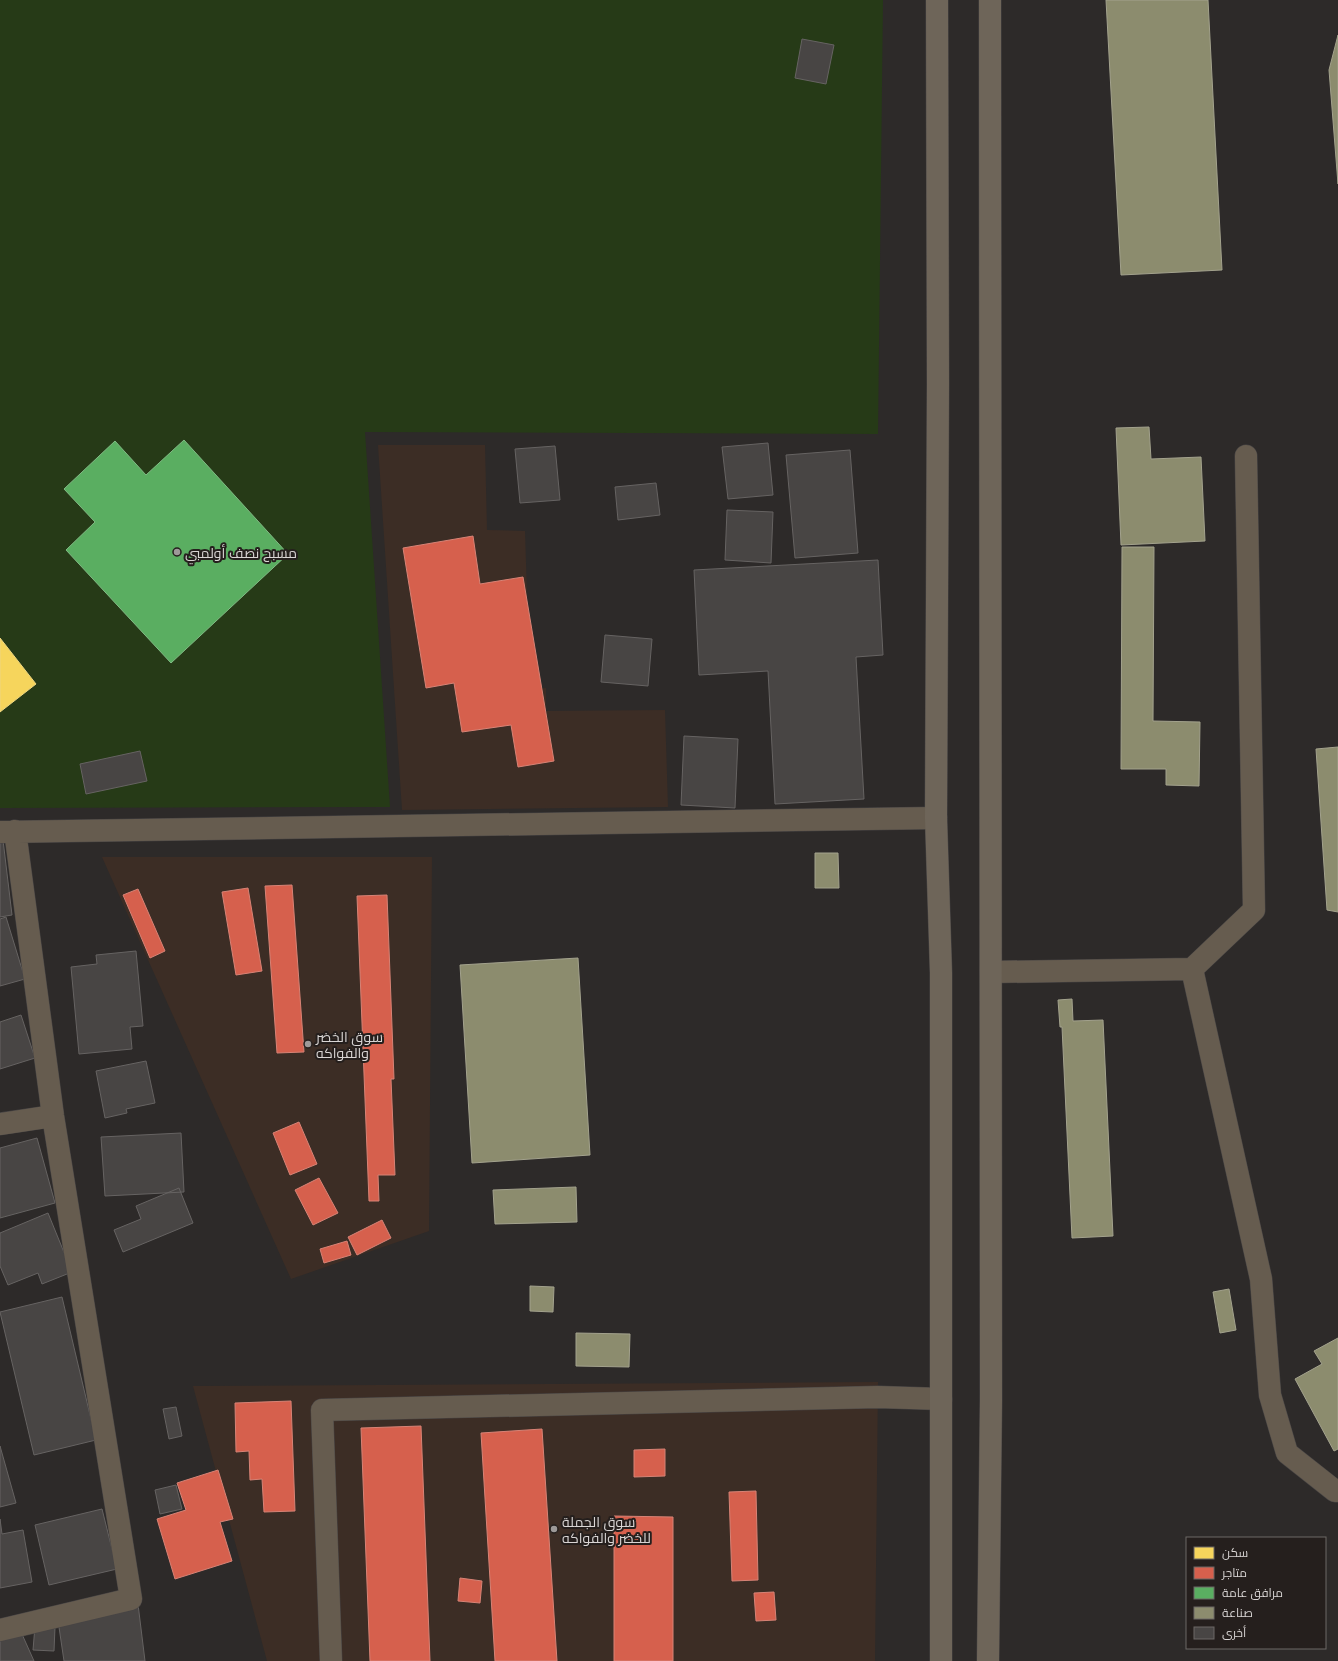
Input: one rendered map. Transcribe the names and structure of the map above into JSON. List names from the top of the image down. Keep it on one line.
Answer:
{"places":["مسبح نصف أولمبي","سوق الخضر والفواكه","سوق الجملة للخضر والفواكه"],"legend":["سكن","متاجر","مرافق عامة","صناعة","أخرى"]}
